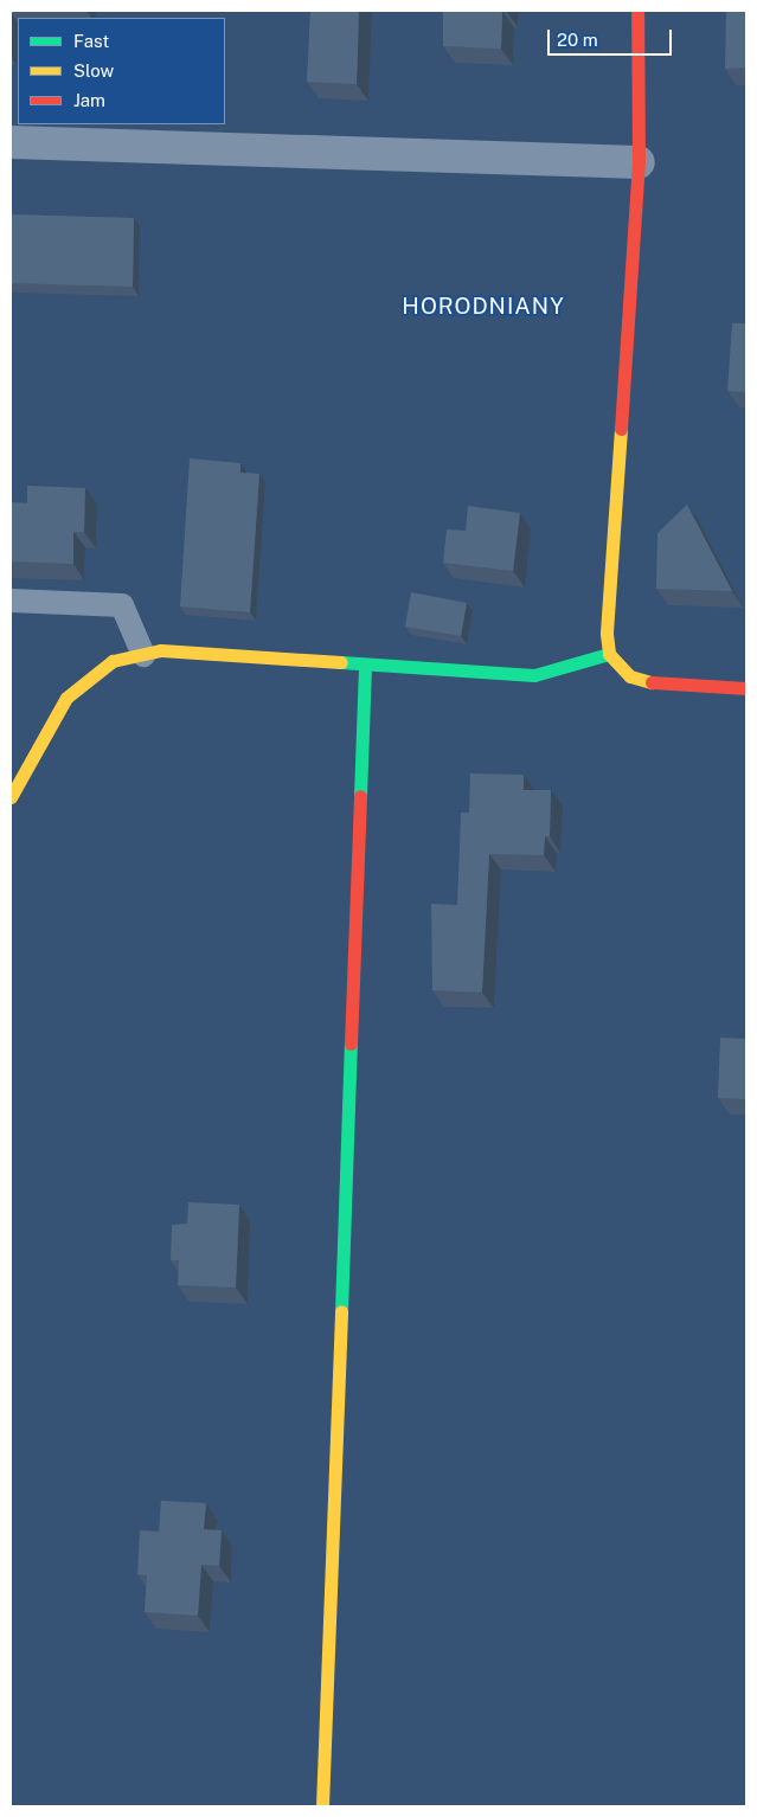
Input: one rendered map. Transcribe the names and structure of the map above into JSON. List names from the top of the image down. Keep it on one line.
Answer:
{"districts":["HORODNIANY"],"legend":["Fast","Slow","Jam"],"scale_bar":"20 m"}
